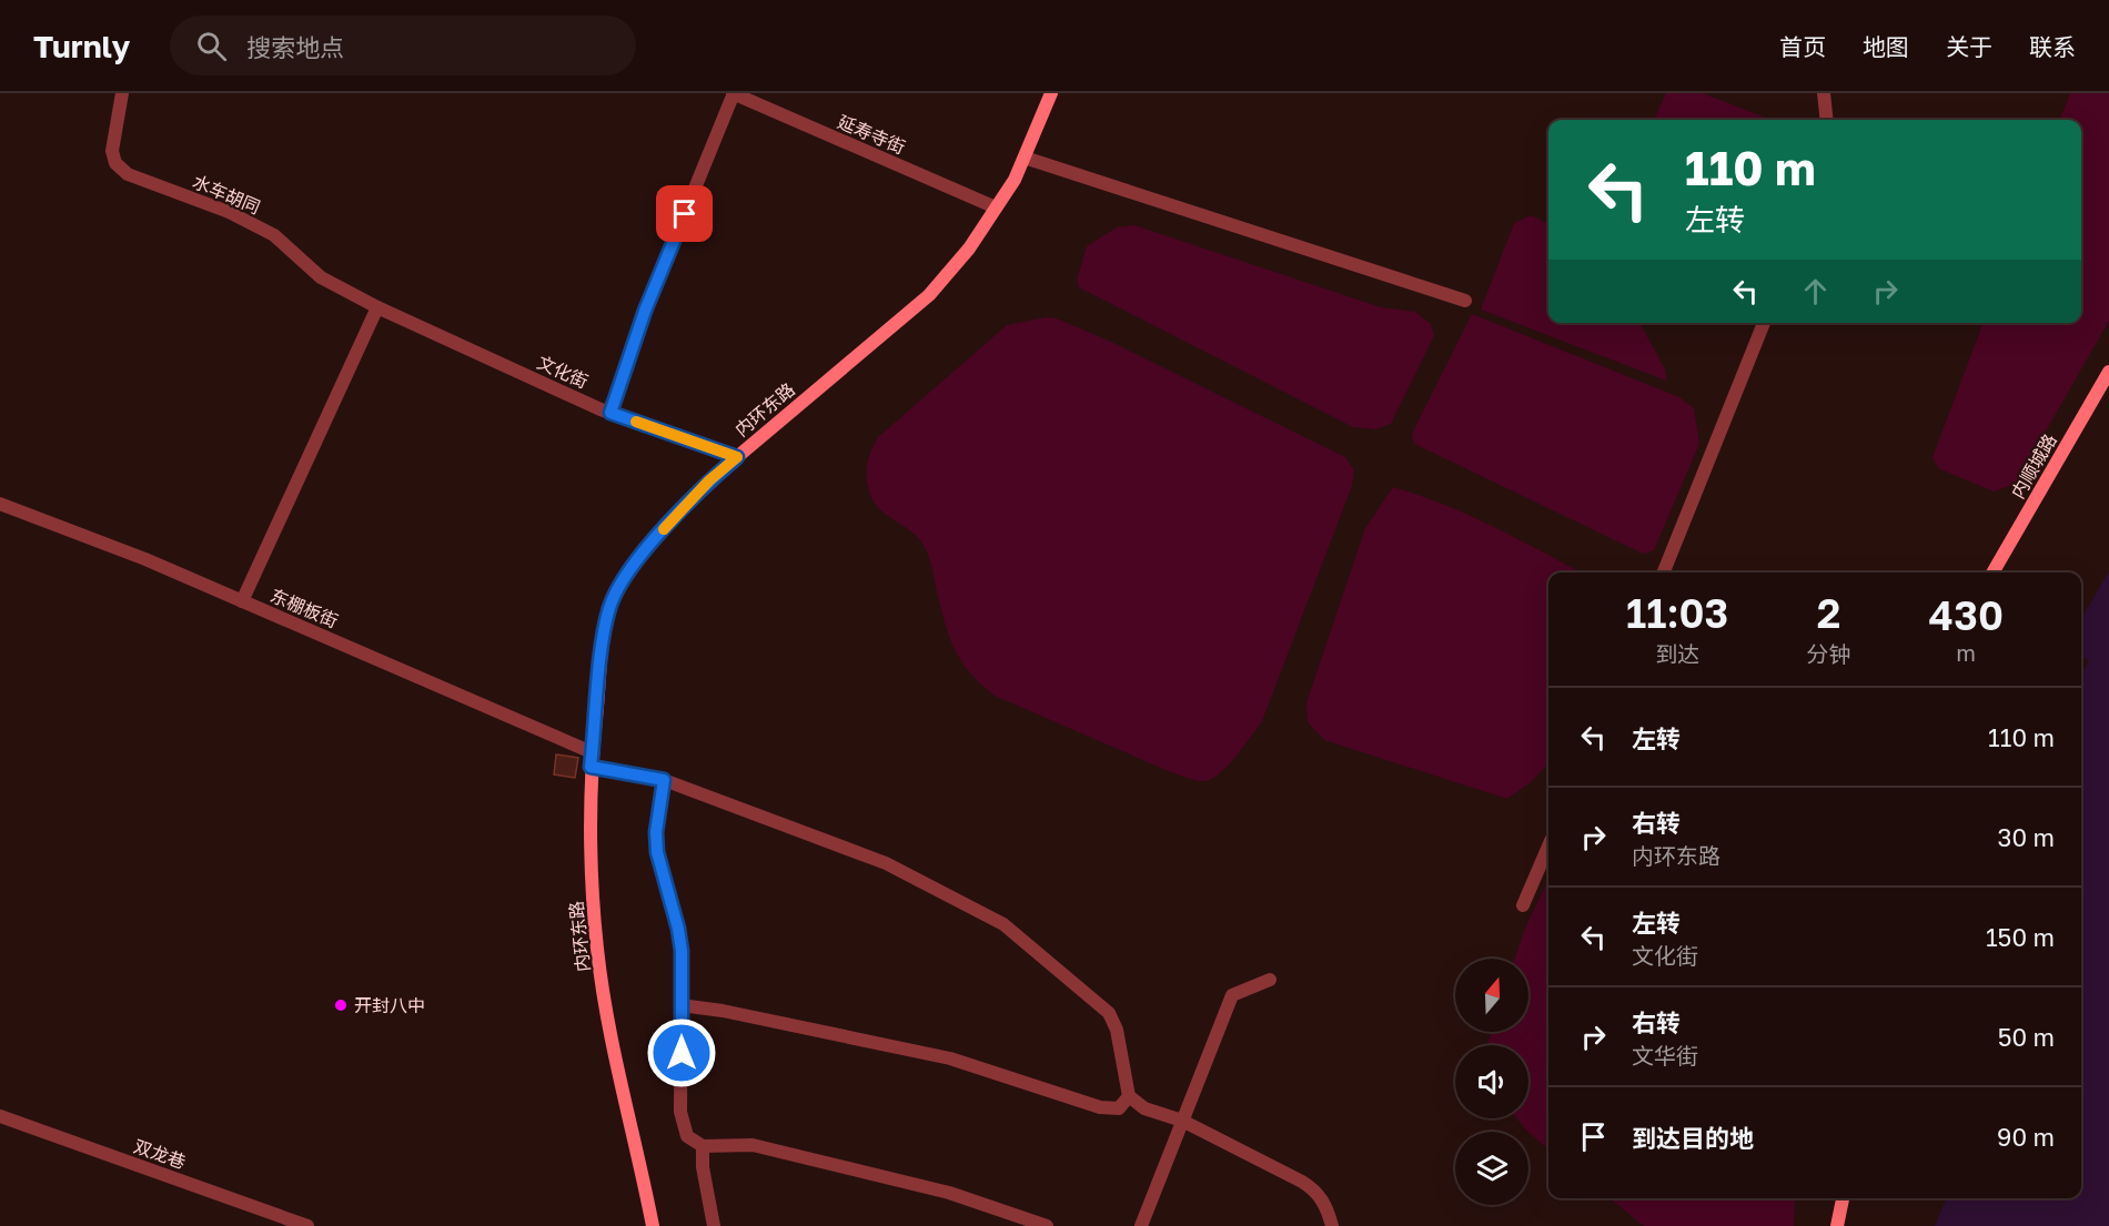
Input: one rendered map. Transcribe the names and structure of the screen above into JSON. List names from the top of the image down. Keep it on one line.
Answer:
{"streets":{"street":["延寿寺街","水车胡同","文化街","内环东路","内顺城路","东棚板街","双龙巷"]},"crossings":[["延寿寺街","内环东路"],["水车胡同","文化街"],["文化街","内环东路"],["内环东路","东棚板街"]],"places":["开封八中"],"north":"top","page":{"header":"Turnly","search":"搜索地点","nav":["首页","地图","关于","联系"],"turn":["110 m","左转"],"eta":["11:03","到达","2","分钟","430","m"],"list":[{"name":"左转","value":"110 m"},{"name":"右转","note":"内环东路","value":"30 m"},{"name":"左转","note":"文化街","value":"150 m"},{"name":"右转","note":"文华街","value":"50 m"},{"name":"到达目的地","value":"90 m"}]}}
